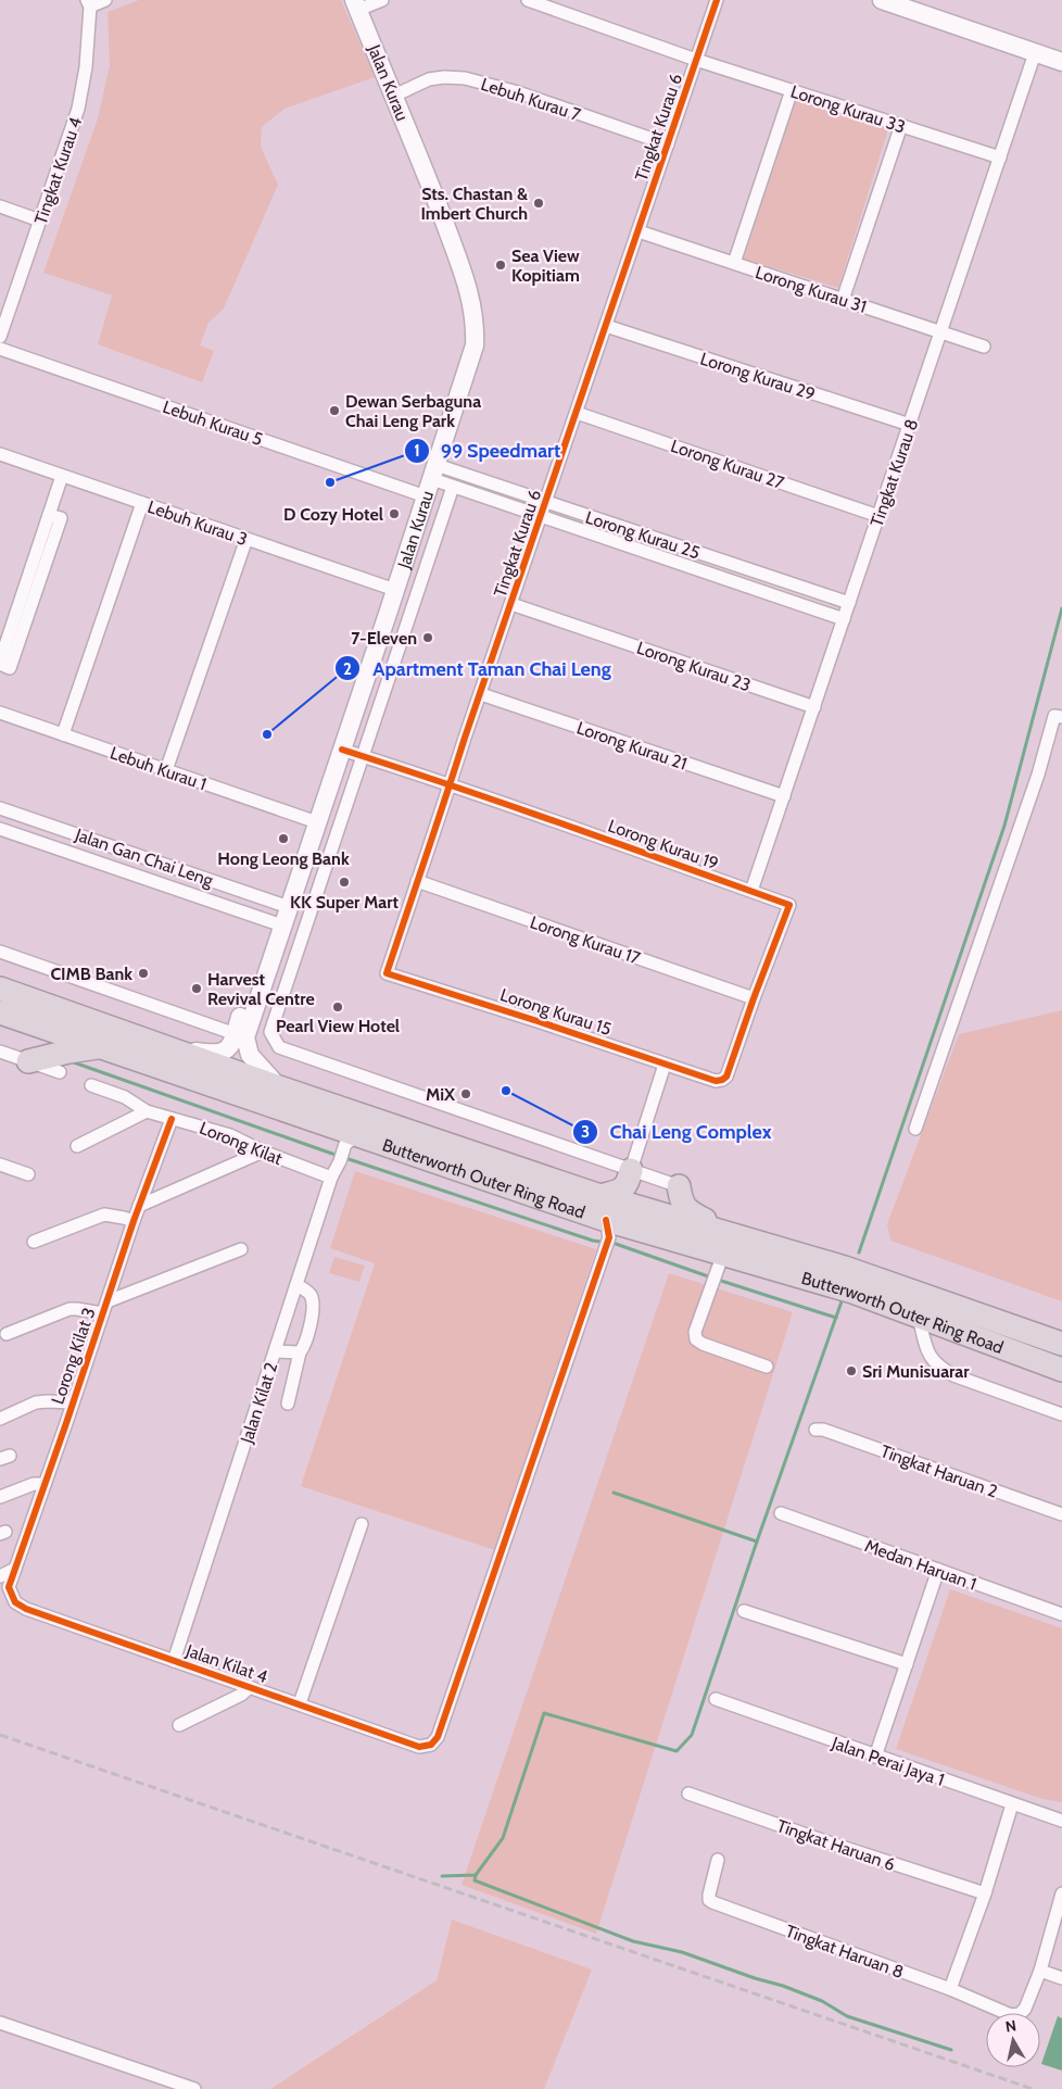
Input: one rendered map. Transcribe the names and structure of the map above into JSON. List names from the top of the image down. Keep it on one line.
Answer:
{"streets":{"highway":["Butterworth Outer Ring Road"],"street":["Jalan Kurau","Lebuh Kurau 7","Lorong Kurau 33","Tingkat Kurau 6","Tingkat Kurau 4","Lorong Kurau 31","Lorong Kurau 29","Lebuh Kurau 5","Lorong Kurau 27","Tingkat Kurau 8","Lebuh Kurau 3","Lorong Kurau 25","Lorong Kurau 23","Lorong Kurau 21","Lebuh Kurau 1","Lorong Kurau 19","Jalan Gan Chai Leng","Lorong Kurau 17","Lorong Kurau 15","Lorong Kilat","Lorong Kilat 3","Jalan Kilat 2","Tingkat Haruan 2","Medan Haruan 1","Jalan Kilat 4","Jalan Perai Jaya 1","Tingkat Haruan 6","Tingkat Haruan 8"]},"crossings":[["Jalan Kurau","Lebuh Kurau 7"],["Jalan Kurau","Lebuh Kurau 5"],["Jalan Kurau","Lebuh Kurau 3"],["Jalan Kurau","Lorong Kurau 25"],["Jalan Kurau","Lebuh Kurau 1"],["Jalan Kurau","Lorong Kurau 19"],["Jalan Kurau","Jalan Gan Chai Leng"],["Jalan Kurau","Butterworth Outer Ring Road"],["Lebuh Kurau 7","Tingkat Kurau 6"],["Lorong Kurau 33","Tingkat Kurau 6"],["Lorong Kurau 33","Tingkat Kurau 8"],["Tingkat Kurau 6","Lorong Kurau 31"],["Tingkat Kurau 6","Lorong Kurau 29"],["Tingkat Kurau 6","Lorong Kurau 27"],["Tingkat Kurau 6","Lorong Kurau 25"],["Tingkat Kurau 6","Lorong Kurau 23"],["Tingkat Kurau 6","Lorong Kurau 21"],["Tingkat Kurau 6","Lorong Kurau 19"],["Tingkat Kurau 6","Lorong Kurau 17"],["Tingkat Kurau 6","Lorong Kurau 15"],["Lorong Kurau 31","Tingkat Kurau 8"],["Lorong Kurau 29","Tingkat Kurau 8"],["Lebuh Kurau 5","Lorong Kurau 25"],["Lorong Kurau 27","Tingkat Kurau 8"],["Tingkat Kurau 8","Lorong Kurau 25"],["Tingkat Kurau 8","Lorong Kurau 23"],["Tingkat Kurau 8","Lorong Kurau 21"],["Tingkat Kurau 8","Lorong Kurau 19"],["Lorong Kurau 19","Lorong Kurau 17"],["Lorong Kurau 19","Lorong Kurau 15"],["Lorong Kilat","Lorong Kilat 3"],["Lorong Kilat","Jalan Kilat 2"],["Butterworth Outer Ring Road","Jalan Kilat 2"],["Butterworth Outer Ring Road","Jalan Kilat 4"],["Lorong Kilat 3","Jalan Kilat 4"],["Jalan Kilat 2","Jalan Kilat 4"]],"places":["Sts. Chastan & Imbert Church","Sea View Kopitiam","Dewan Serbaguna Chai Leng Park","99 Speedmart","D Cozy Hotel","7-Eleven","Apartment Taman Chai Leng","Hong Leong Bank","KK Super Mart","CIMB Bank","Harvest Revival Centre","Pearl View Hotel","Chai Leng Complex","MiX","Sri Munisuarar"],"north":"top"}
